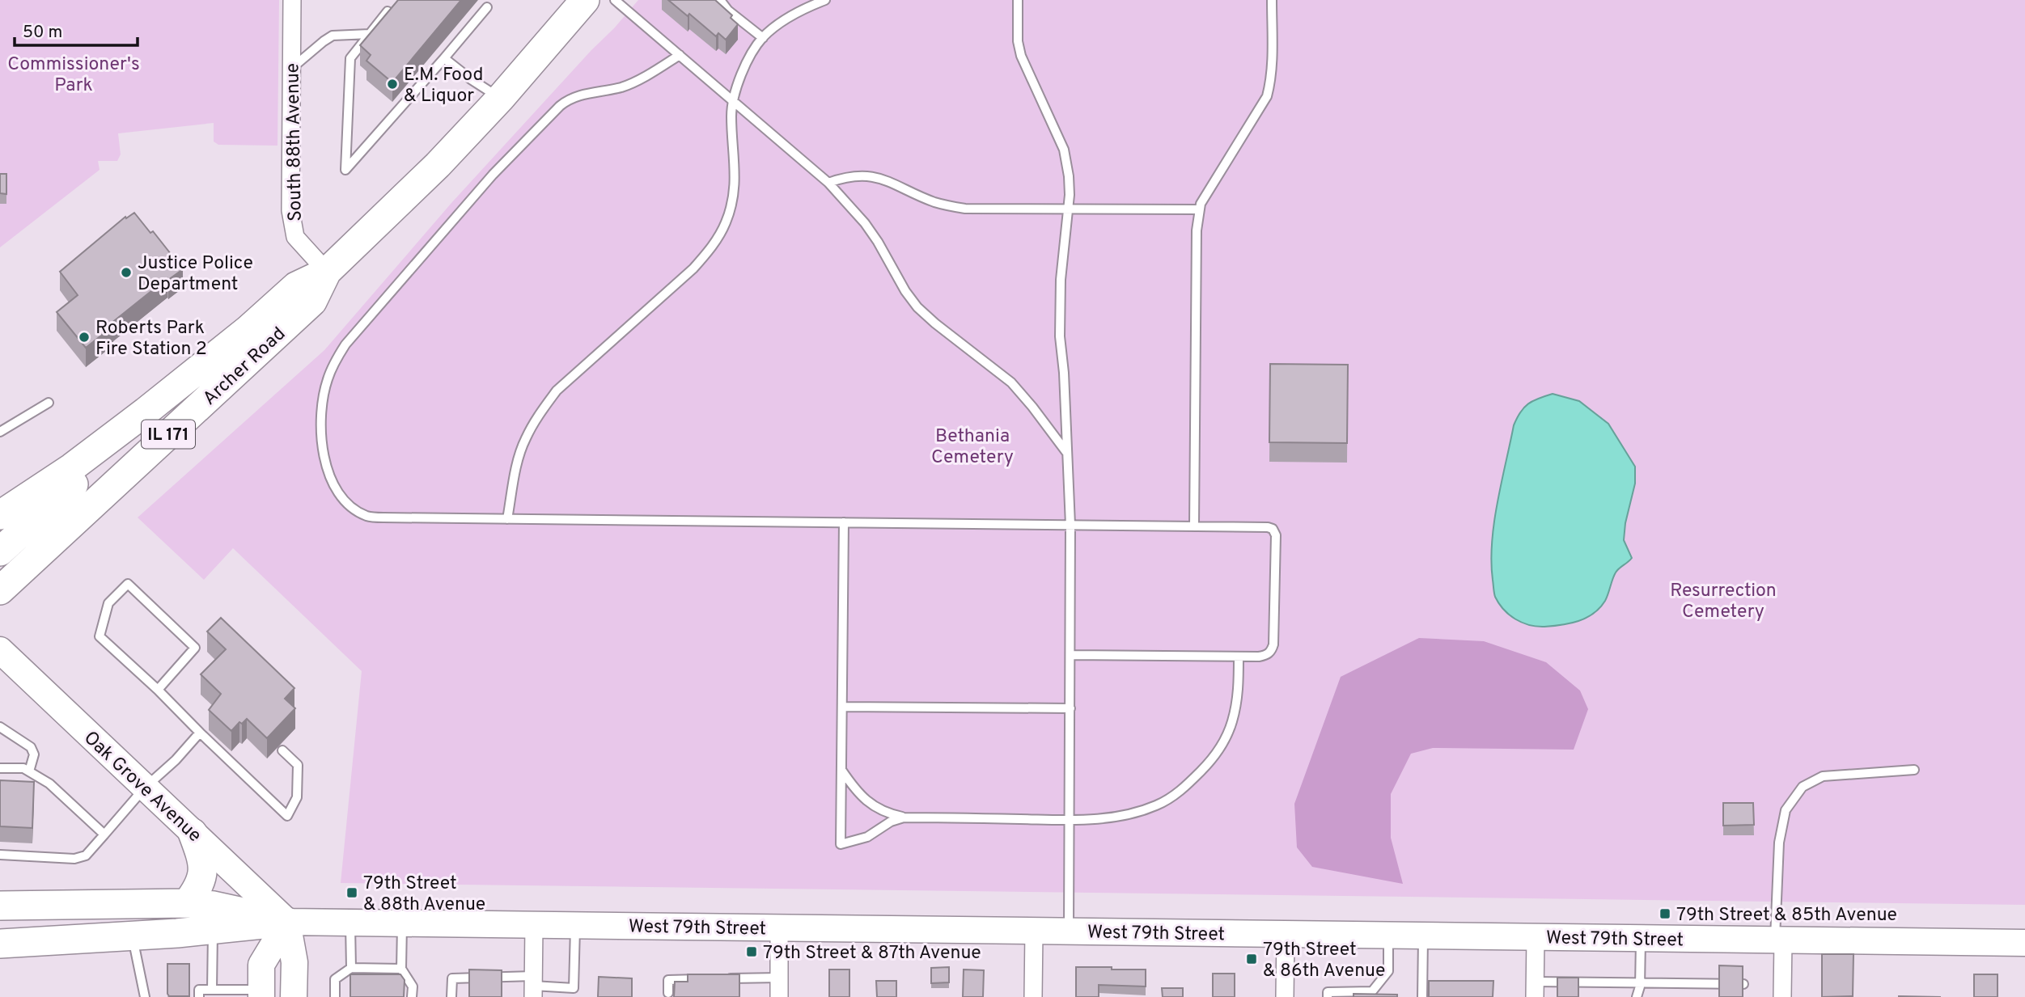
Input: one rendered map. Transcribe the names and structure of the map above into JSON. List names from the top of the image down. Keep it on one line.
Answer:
{"streets":{"main road":["Archer Road","IL 171","Oak Grove Avenue","West 79th Street"],"street":["South 88th Avenue"]},"crossings":[["South 88th Avenue","Archer Road"],["Oak Grove Avenue","West 79th Street"]],"parks":["Commissioner's Park","Bethania Cemetery","Resurrection Cemetery"],"places":{"other":["E.M. Food & Liquor","Justice Police Department","Roberts Park Fire Station 2"],"transit":["79th Street & 88th Avenue","79th Street & 85th Avenue","79th Street & 87th Avenue","79th Street & 86th Avenue"]},"scale_bar":"50 m"}
